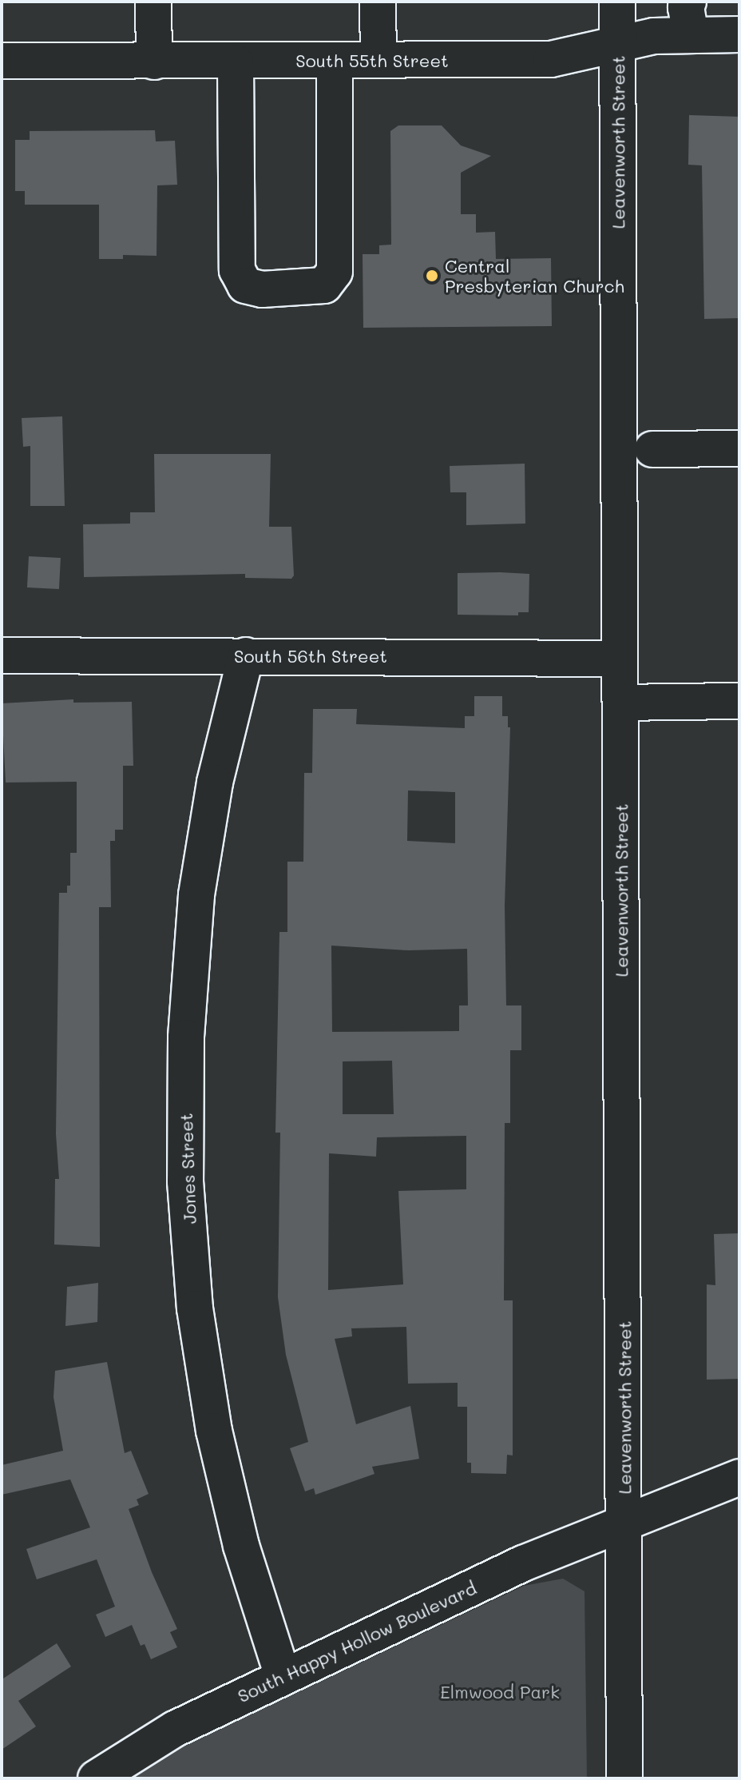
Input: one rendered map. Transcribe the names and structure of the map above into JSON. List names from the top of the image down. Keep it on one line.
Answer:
{"streets":{"street":["South 55th Street","Leavenworth Street","South 56th Street","Jones Street","South Happy Hollow Boulevard"]},"crossings":[["South 55th Street","Leavenworth Street"],["Leavenworth Street","South 56th Street"],["Leavenworth Street","South Happy Hollow Boulevard"],["South 56th Street","Jones Street"],["Jones Street","South Happy Hollow Boulevard"]],"parks":["Elmwood Park"],"places":["Central Presbyterian Church"]}
